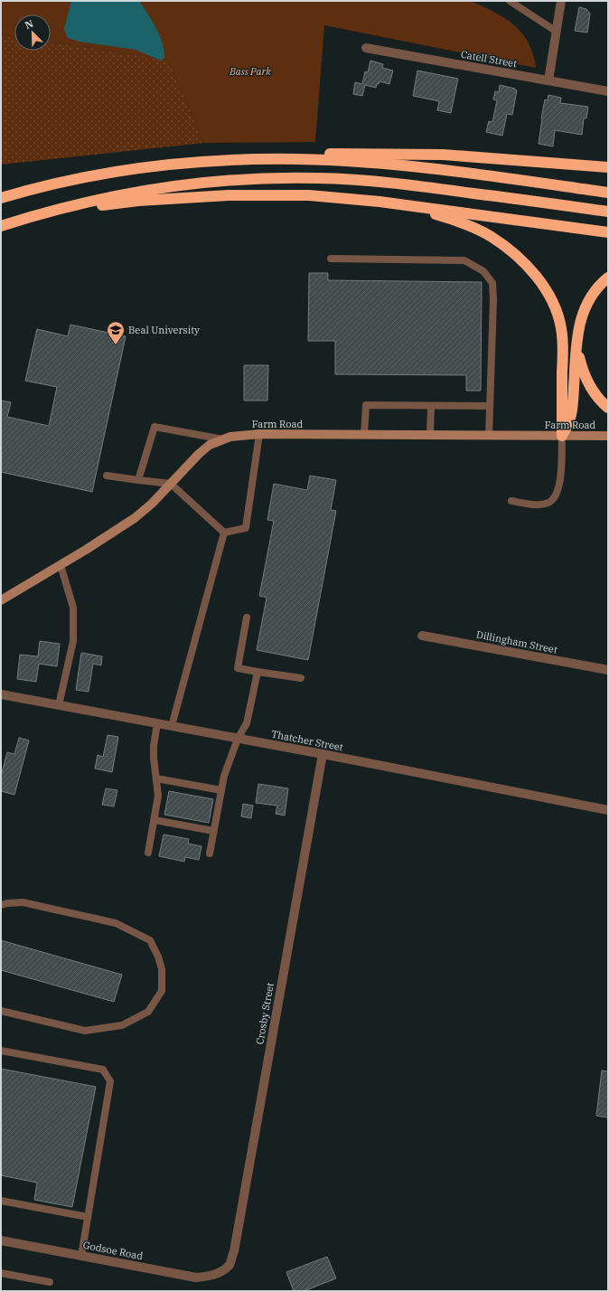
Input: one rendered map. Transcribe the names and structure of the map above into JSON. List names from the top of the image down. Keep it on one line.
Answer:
{"streets":{"street":["Catell Street","Farm Road","Dillingham Street","Thatcher Street","Crosby Street","Godsoe Road"]},"crossings":[["Thatcher Street","Crosby Street"],["Crosby Street","Godsoe Road"]],"parks":["Bass Park"],"places":{"school or university":["Beal University"]},"north":"top left"}
